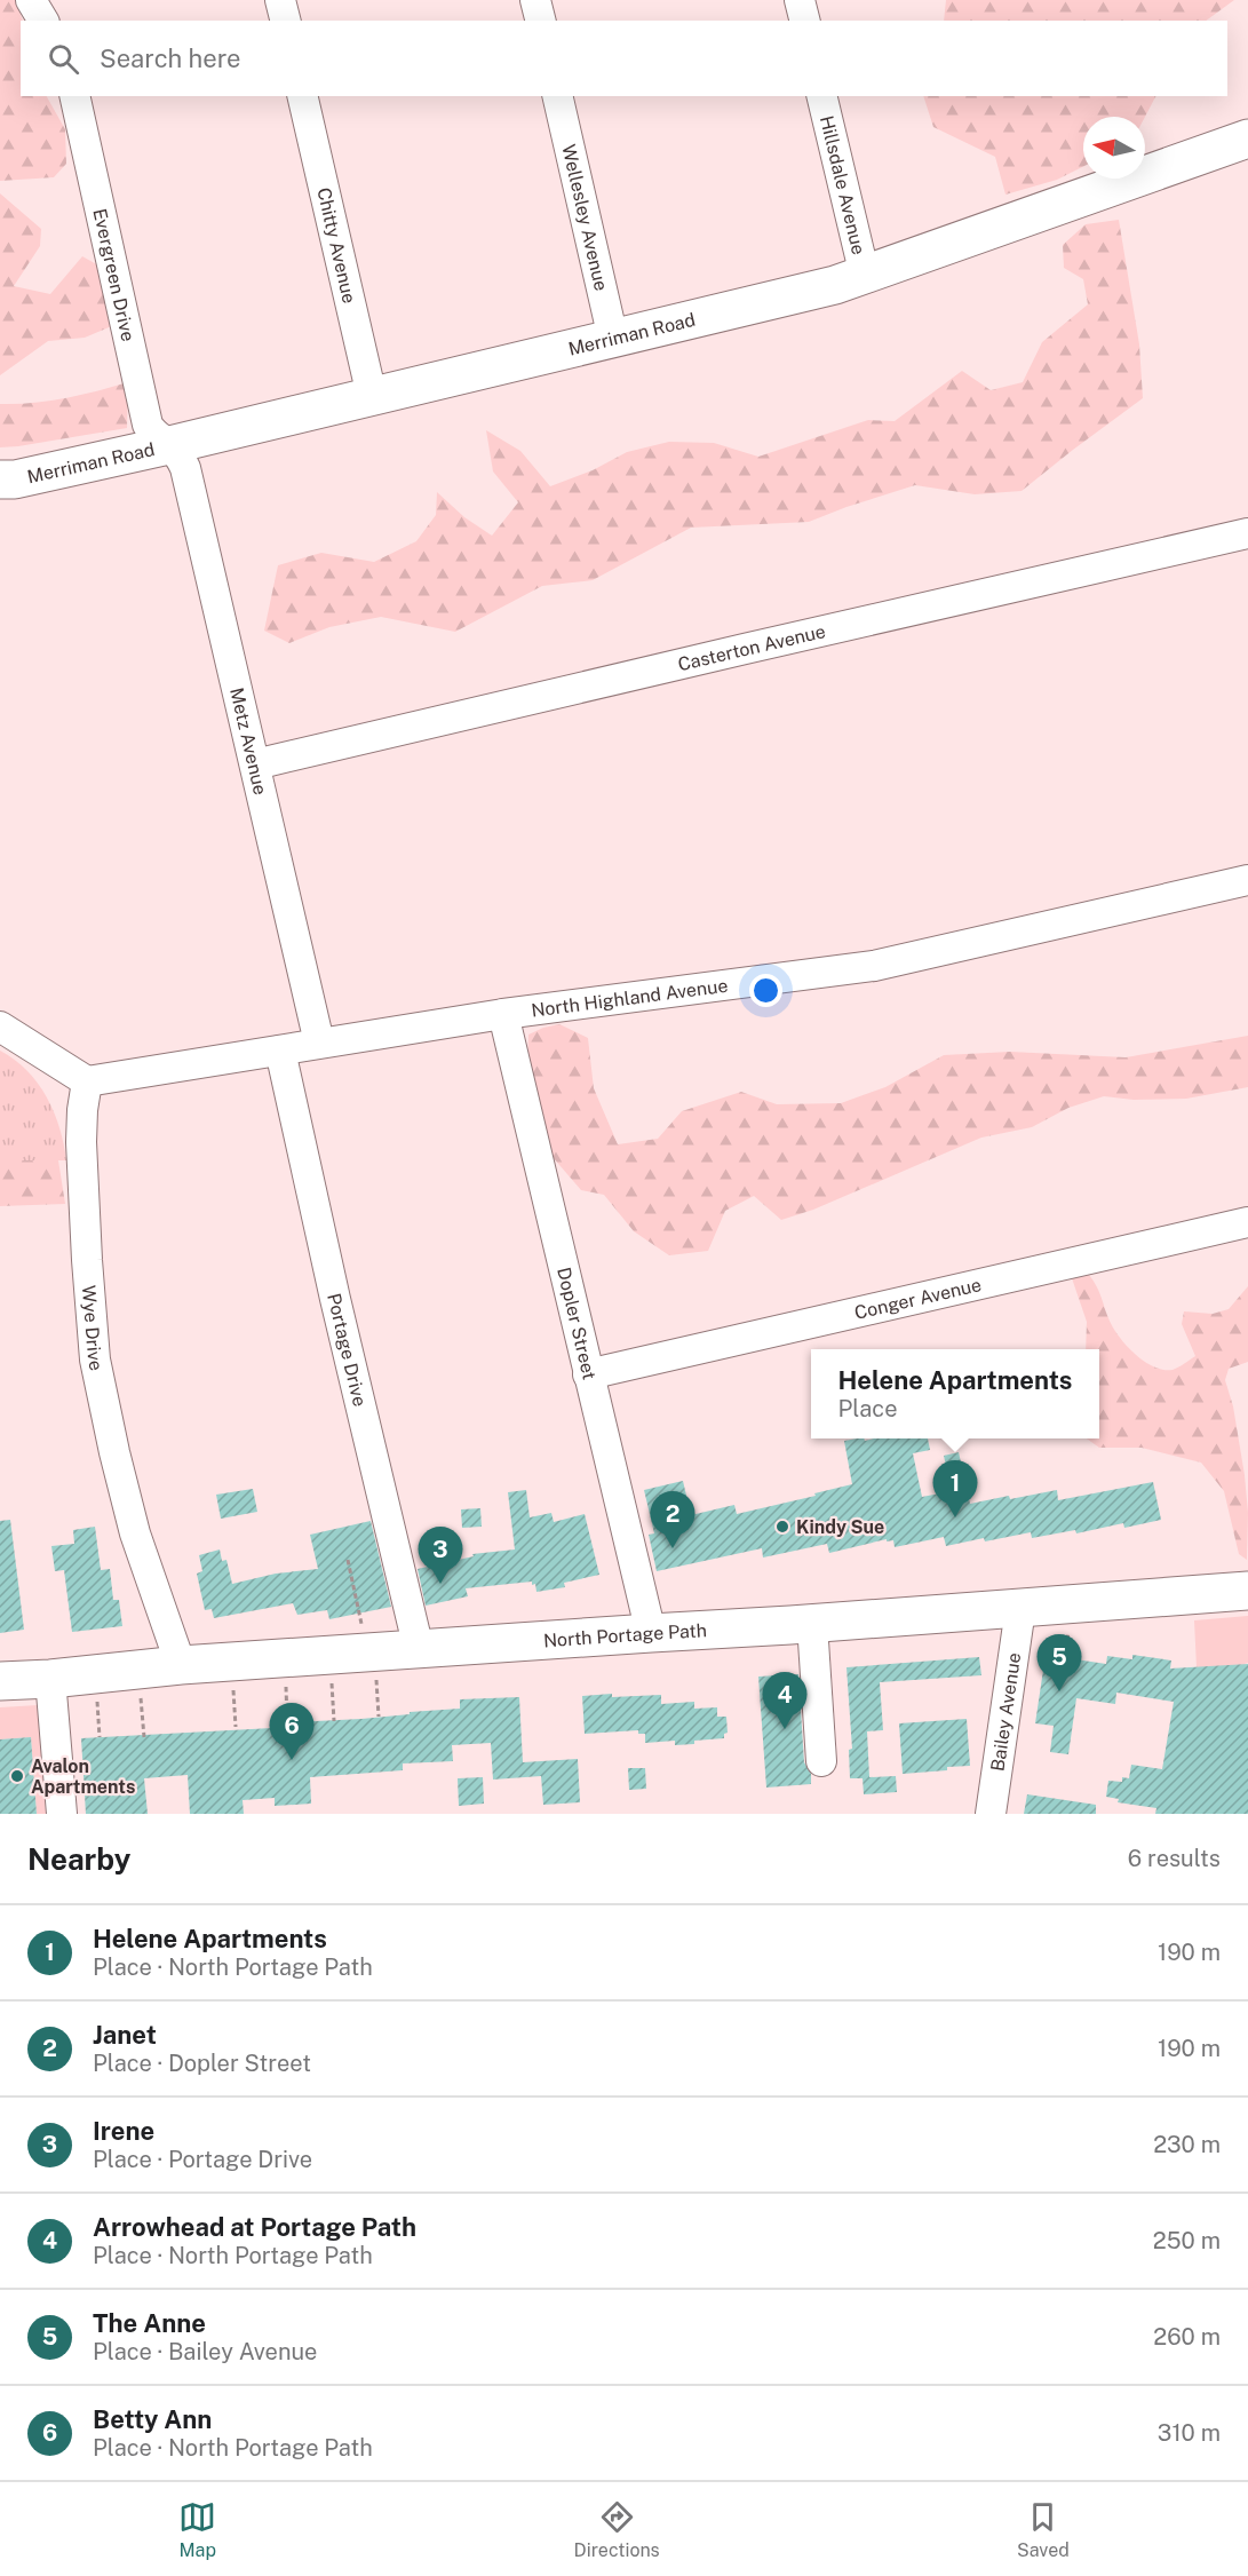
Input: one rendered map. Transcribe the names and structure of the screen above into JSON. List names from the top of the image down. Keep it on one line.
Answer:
{"streets":{"main road":["Merriman Road","North Portage Path"],"street":["Hillsdale Avenue","Wellesley Avenue","Chitty Avenue","Evergreen Drive","Casterton Avenue","Metz Avenue","North Highland Avenue","Conger Avenue","Dopler Street","Wye Drive","Portage Drive","Bailey Avenue"]},"crossings":[["Hillsdale Avenue","Merriman Road"],["Wellesley Avenue","Merriman Road"],["Chitty Avenue","Merriman Road"],["Evergreen Drive","Merriman Road"],["Evergreen Drive","Metz Avenue"],["Merriman Road","Metz Avenue"],["Casterton Avenue","Metz Avenue"],["Metz Avenue","North Highland Avenue"],["North Highland Avenue","Dopler Street"],["North Highland Avenue","Wye Drive"],["North Highland Avenue","Portage Drive"],["Conger Avenue","Dopler Street"],["Dopler Street","North Portage Path"],["Wye Drive","North Portage Path"],["Portage Drive","North Portage Path"],["North Portage Path","Bailey Avenue"]],"places":["Kindy Sue","Avalon Apartments"],"north":"left","page":{"search":"Search here","popup":["Helene Apartments","Place"],"pins":["1","2","3","5","4","6"],"heading":["Nearby","6 results"],"list":[{"mark":"1","name":"Helene Apartments","note":"Place · North Portage Path","value":"190 m"},{"mark":"2","name":"Janet","note":"Place · Dopler Street","value":"190 m"},{"mark":"3","name":"Irene","note":"Place · Portage Drive","value":"230 m"},{"mark":"4","name":"Arrowhead at Portage Path","note":"Place · North Portage Path","value":"250 m"},{"mark":"5","name":"The Anne","note":"Place · Bailey Avenue","value":"260 m"},{"mark":"6","name":"Betty Ann","note":"Place · North Portage Path","value":"310 m"}],"nav":["Map","Directions","Saved"]}}
